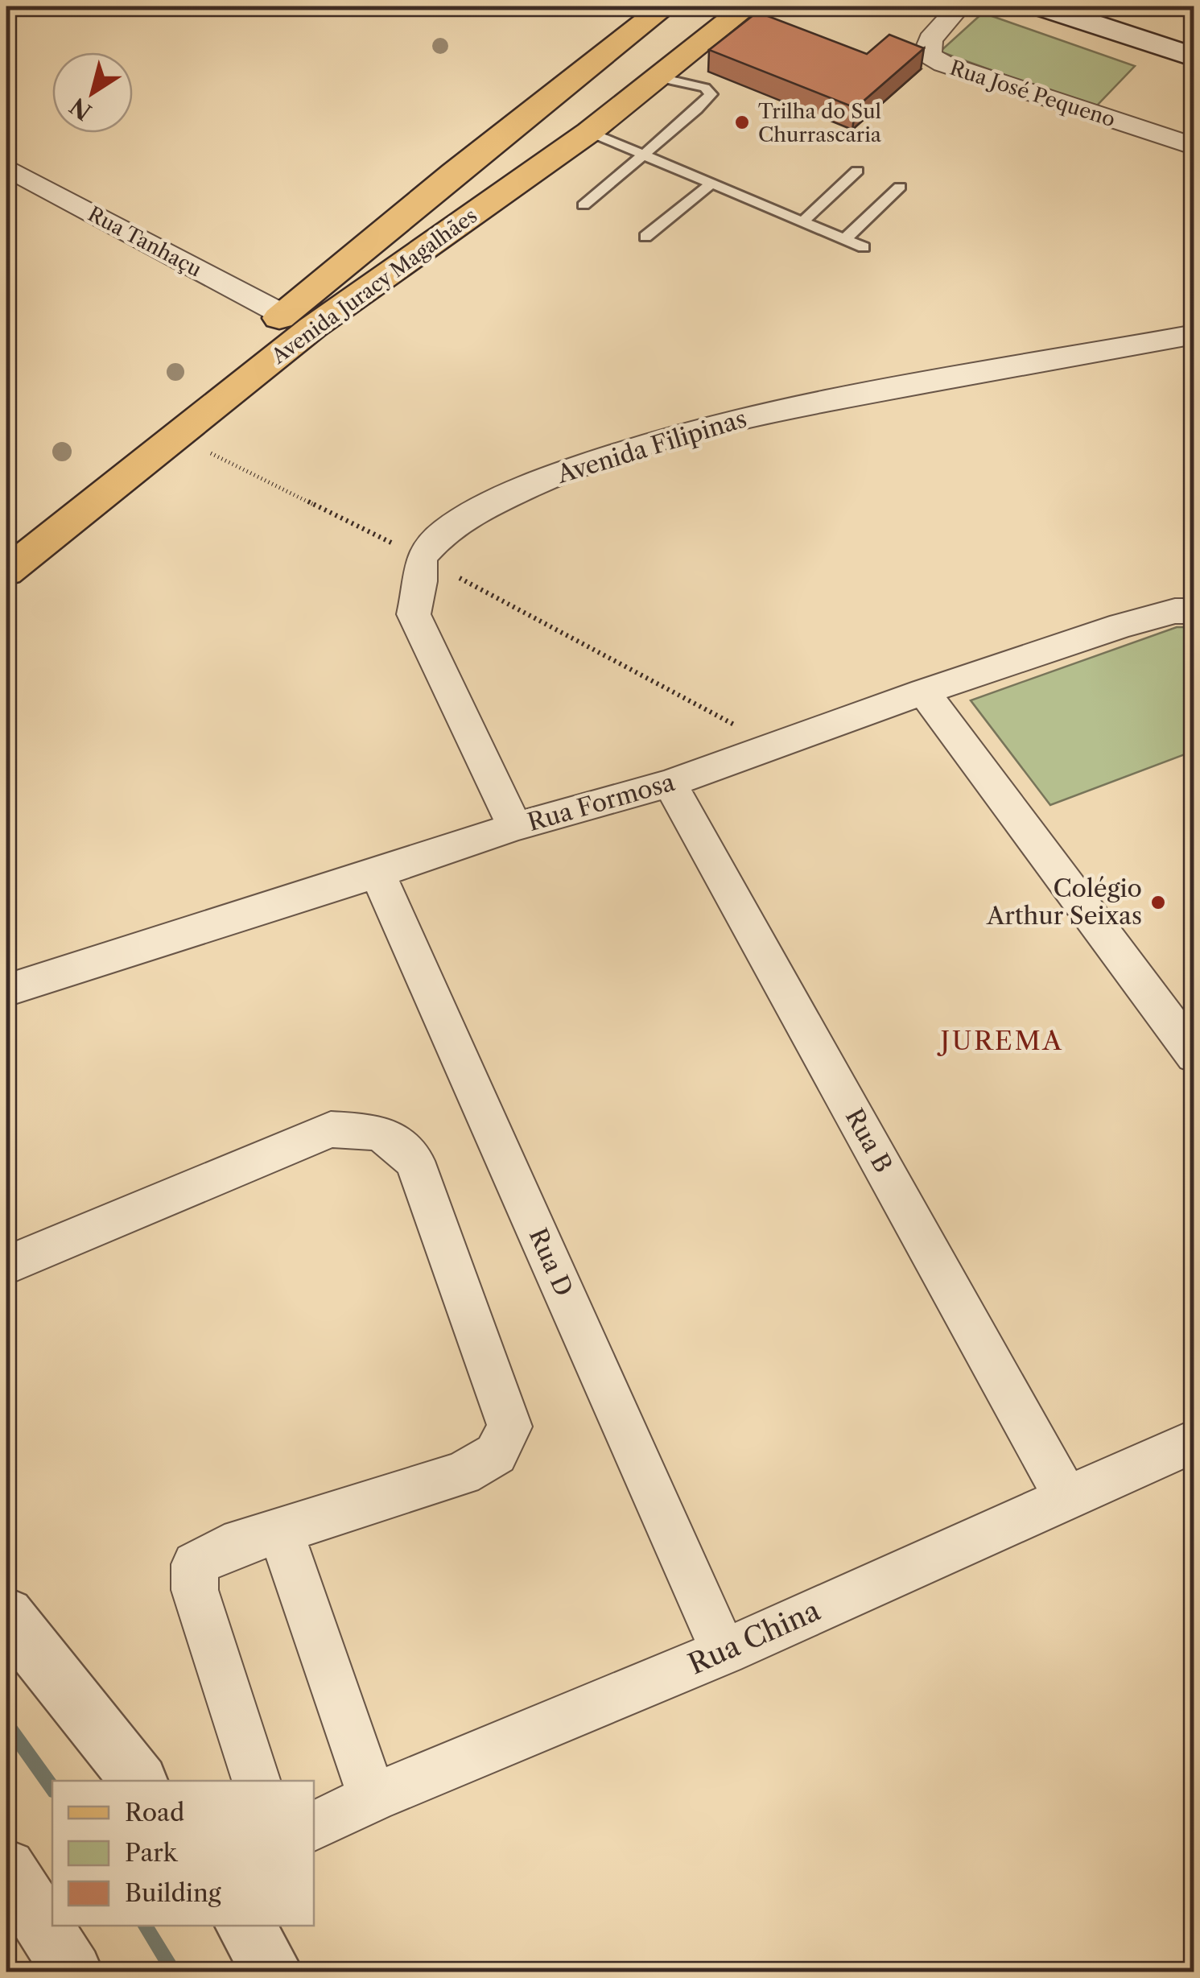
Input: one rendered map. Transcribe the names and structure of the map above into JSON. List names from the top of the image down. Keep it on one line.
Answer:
{"streets":{"main road":["Avenida Juracy Magalhães"],"street":["Rua José Pequeno","Rua Tanhaçu","Avenida Filipinas","Rua Formosa","Rua B","Rua D","Rua China"]},"crossings":[["Rua Tanhaçu","Avenida Juracy Magalhães"],["Rua Formosa","Rua B"],["Rua Formosa","Rua D"],["Rua B","Rua China"],["Rua D","Rua China"]],"districts":["JUREMA"],"places":["Trilha do Sul Churrascaria","Colégio Arthur Seixas"],"legend":["Road","Park","Building"],"north":"bottom left"}
